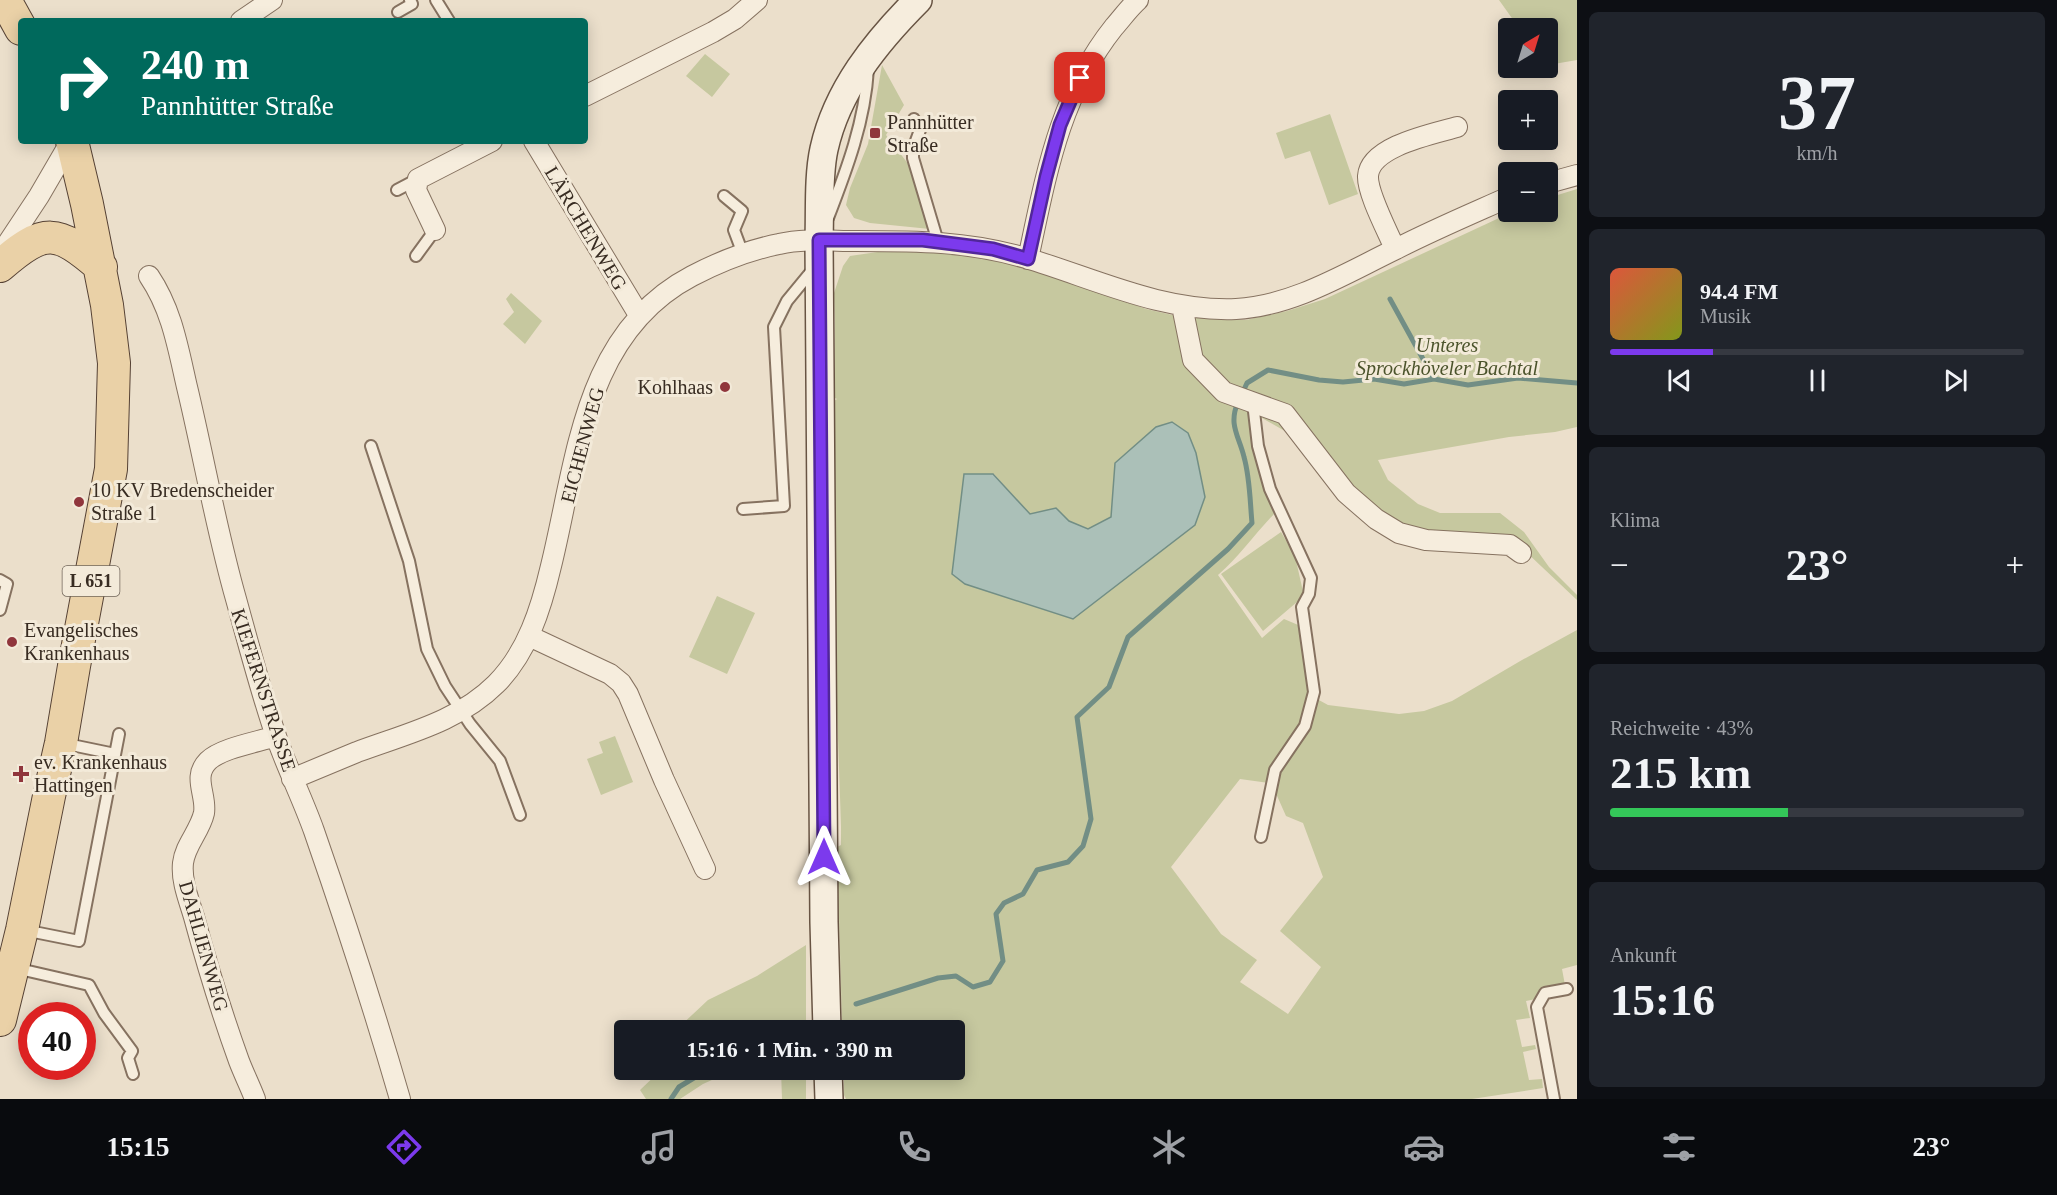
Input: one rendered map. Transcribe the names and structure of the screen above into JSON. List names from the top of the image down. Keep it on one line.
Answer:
{"streets":{"main road":["L 651"],"street":["LÄRCHENWEG","EICHENWEG","KIEFERNSTRASSE","DAHLIENWEG"]},"crossings":[["LÄRCHENWEG","EICHENWEG"],["EICHENWEG","KIEFERNSTRASSE"],["KIEFERNSTRASSE","DAHLIENWEG"]],"parks":["Unteres Sprockhöveler Bachtal"],"places":{"transit":["Pannhütter Straße"],"other":["Kohlhaas","10 KV Bredenscheider Straße 1","Evangelisches Krankenhaus"],"health":["ev. Krankenhaus Hattingen"]},"north":"top right","page":{"tile":[["37","km/h"],"Klima",["Reichweite · 43%","215 km"],["Ankunft","15:16"]],"map_buttons":["+","−"],"turn":["240 m","Pannhütter Straße"],"song":["94.4 FM","Musik"],"heat":["−","23°","+"],"limit":"40","trip":"15:16 · 1 Min. · 390 m","tabs":["15:15","23°"]}}
